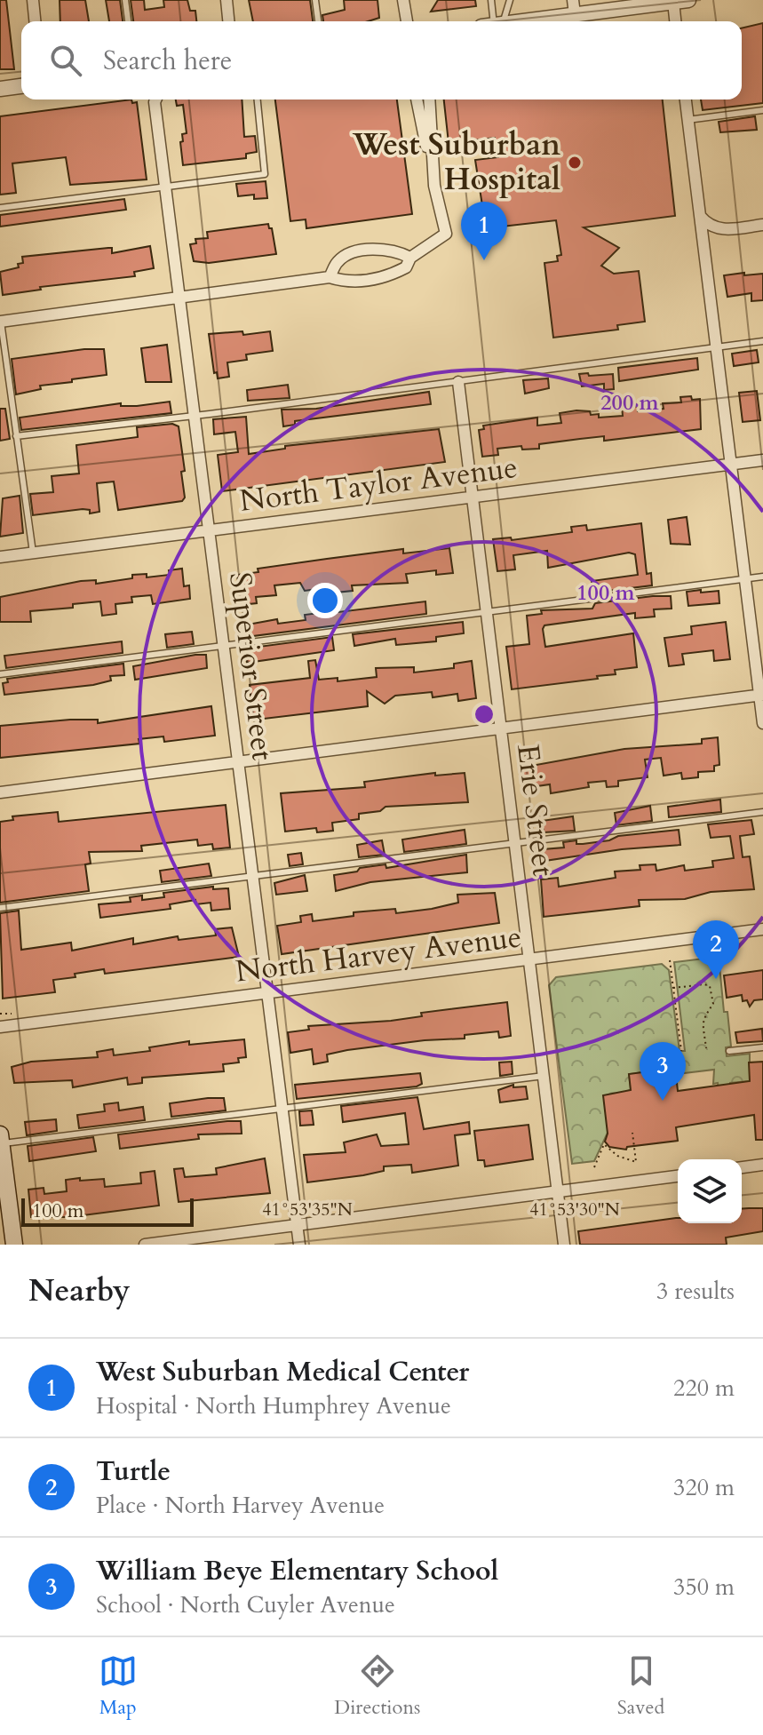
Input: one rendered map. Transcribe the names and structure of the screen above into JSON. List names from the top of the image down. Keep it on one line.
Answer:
{"streets":{"street":["North Taylor Avenue","Superior Street","Erie Street","North Harvey Avenue"]},"crossings":[["North Taylor Avenue","Superior Street"],["North Taylor Avenue","Erie Street"],["Superior Street","North Harvey Avenue"],["Erie Street","North Harvey Avenue"]],"places":["West Suburban Hospital"],"scale_bar":"100 m","page":{"search":"Search here","pins":["1","2","3"],"scale":"100 m","heading":["Nearby","3 results"],"list":[{"mark":"1","name":"West Suburban Medical Center","note":"Hospital · North Humphrey Avenue","value":"220 m"},{"mark":"2","name":"Turtle","note":"Place · North Harvey Avenue","value":"320 m"},{"mark":"3","name":"William Beye Elementary School","note":"School · North Cuyler Avenue","value":"350 m"}],"nav":["Map","Directions","Saved"]},"coordinates":["41°53'35\"N","41°53'30\"N"],"rings":["200 m","100 m"]}
